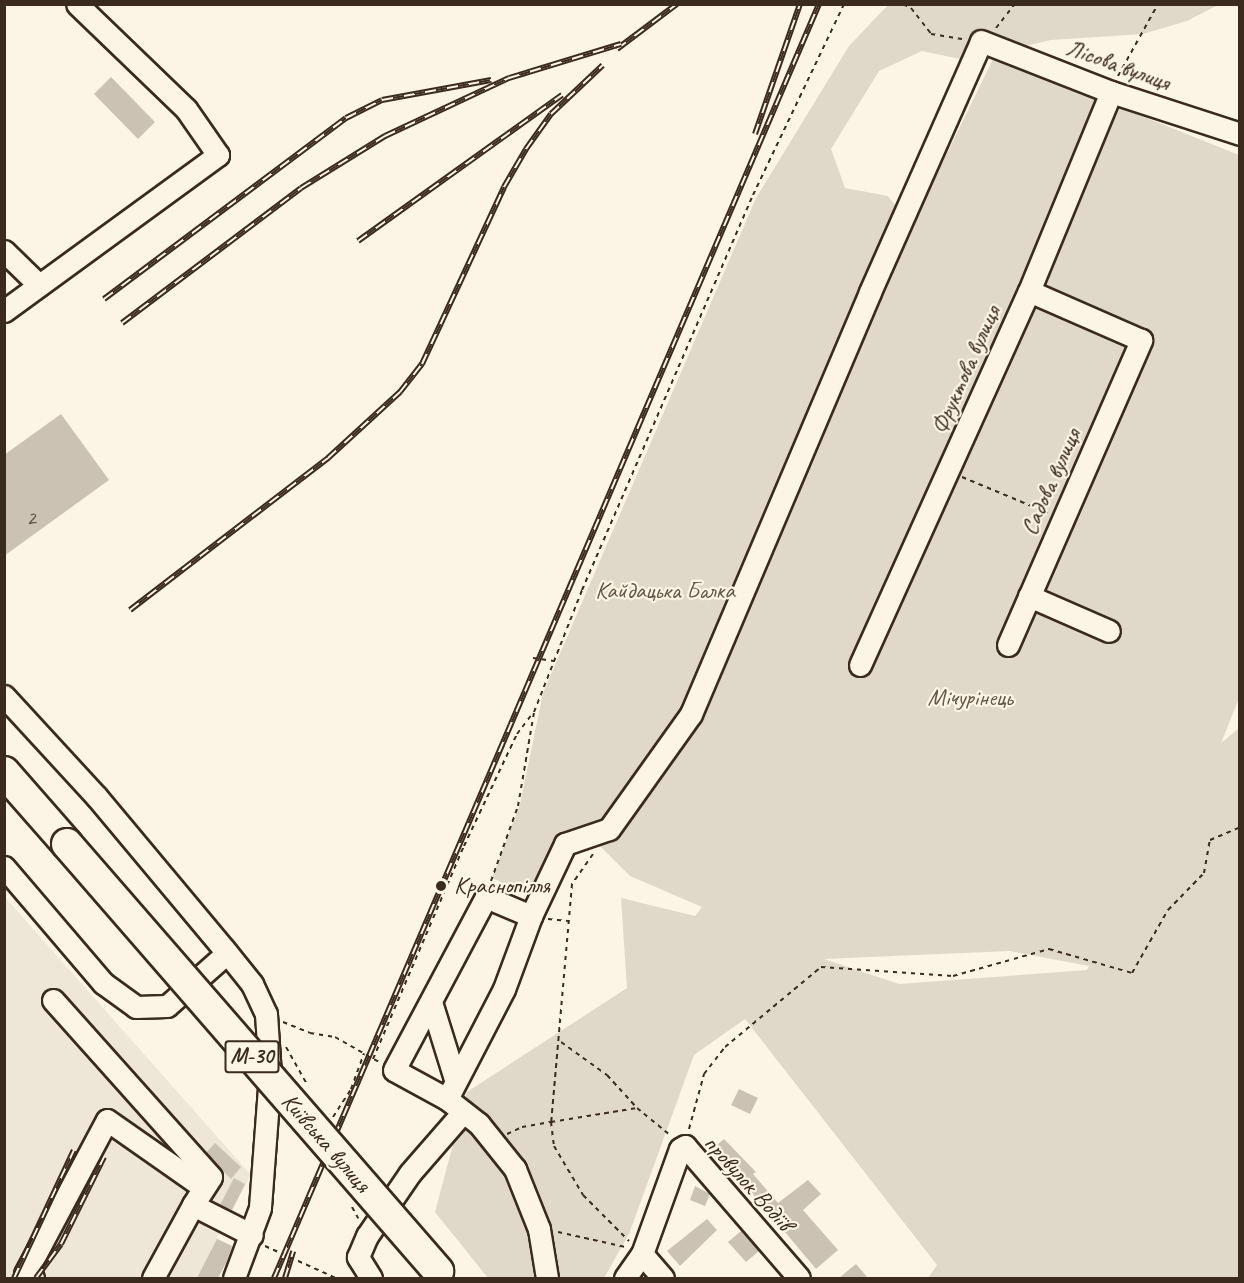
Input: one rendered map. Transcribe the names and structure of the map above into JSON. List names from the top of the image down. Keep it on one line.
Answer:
{"streets":{"highway":["М-30","Київська вулиця"],"street":["Лісова вулиця","Фруктова вулиця","Садова вулиця","провулок Водіїв"]},"crossings":[["Лісова вулиця","Фруктова вулиця"],["Фруктова вулиця","Садова вулиця"]],"parks":["Кайдацька Балка","Мічурінець"],"places":["Краснопілля"],"house_numbers":["2"]}
